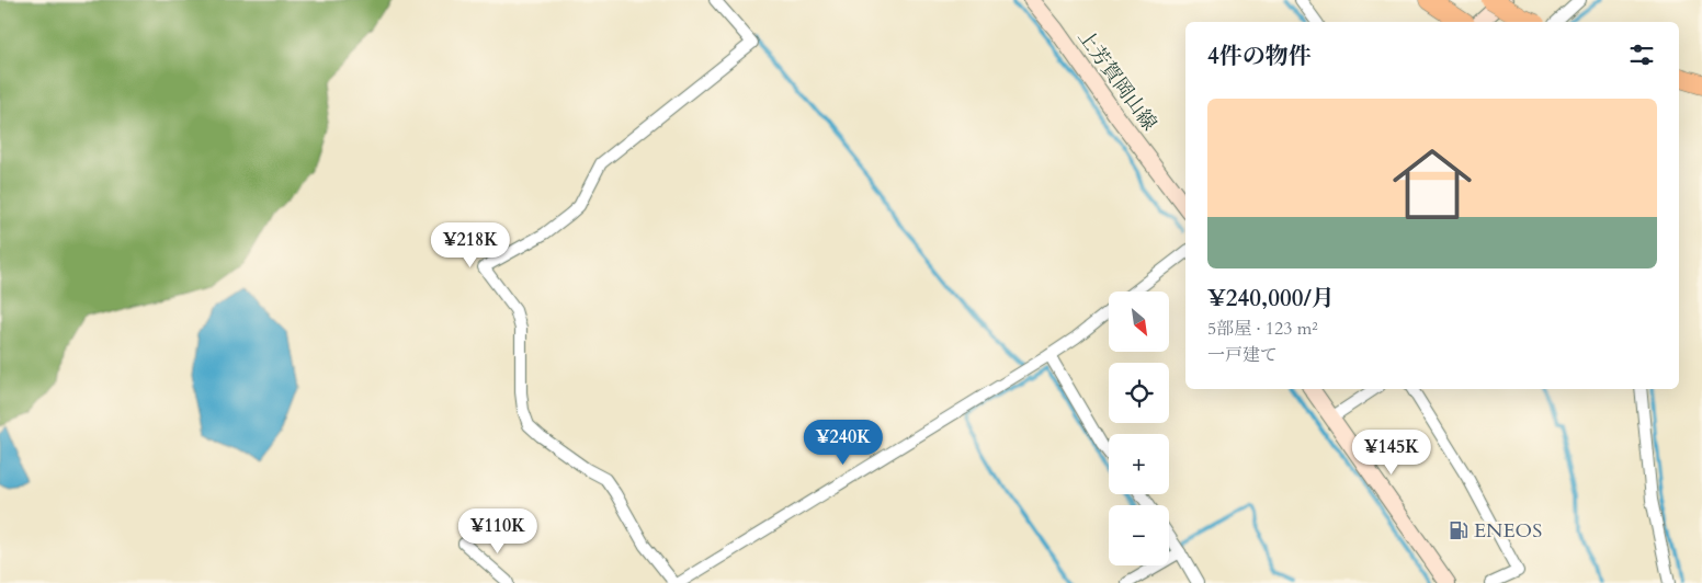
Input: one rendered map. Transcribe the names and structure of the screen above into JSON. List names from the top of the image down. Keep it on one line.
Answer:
{"streets":{"main road":["上芳賀岡山線"]},"places":{"fuel station":["ENEOS"]},"north":"bottom right","page":{"heading":"4件の物件","list":[{"name":"¥240,000/月","note":"5部屋 · 123 m² · 一戸建て"}],"price":["¥218K","¥240K","¥145K","¥110K"],"map_buttons":["+","−"]}}
